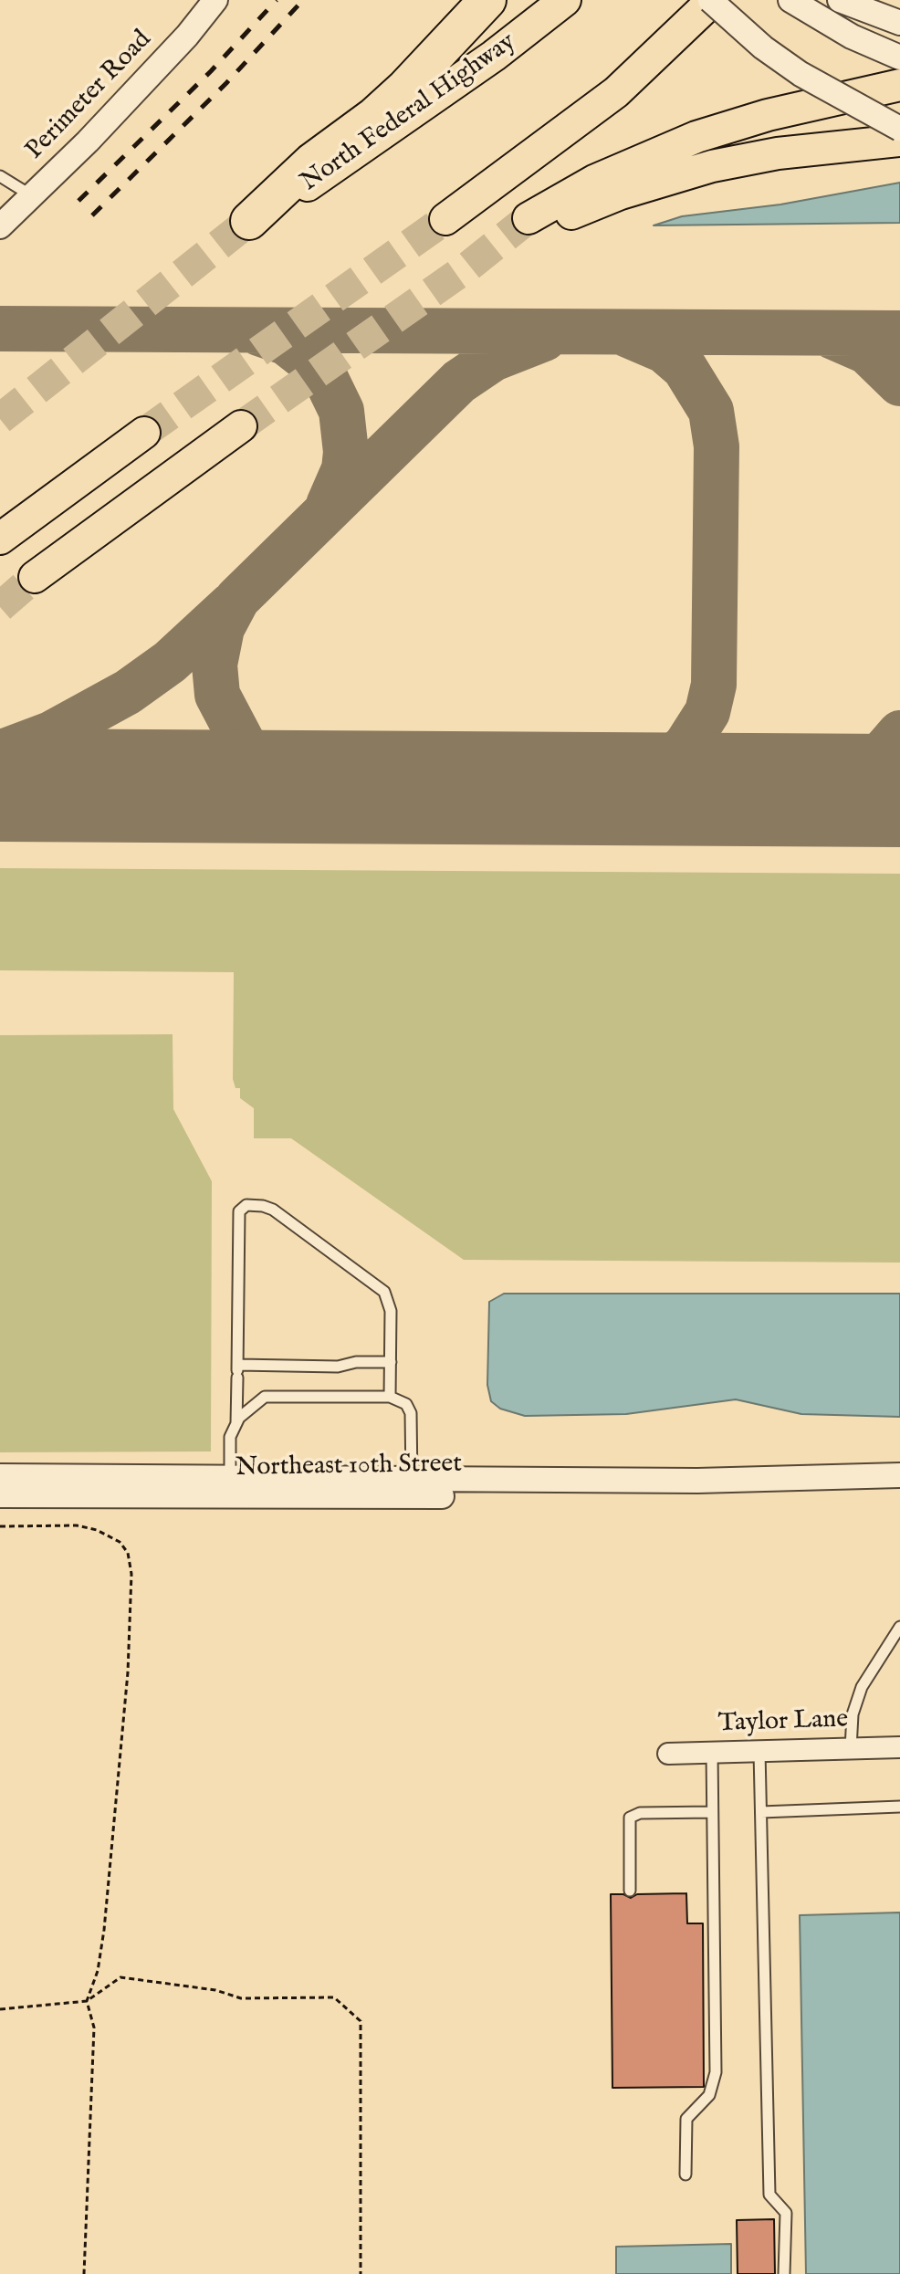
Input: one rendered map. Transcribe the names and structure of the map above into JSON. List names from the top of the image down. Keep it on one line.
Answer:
{"streets":{"main road":["North Federal Highway"],"street":["Perimeter Road","Northeast 10th Street","Taylor Lane"]}}
